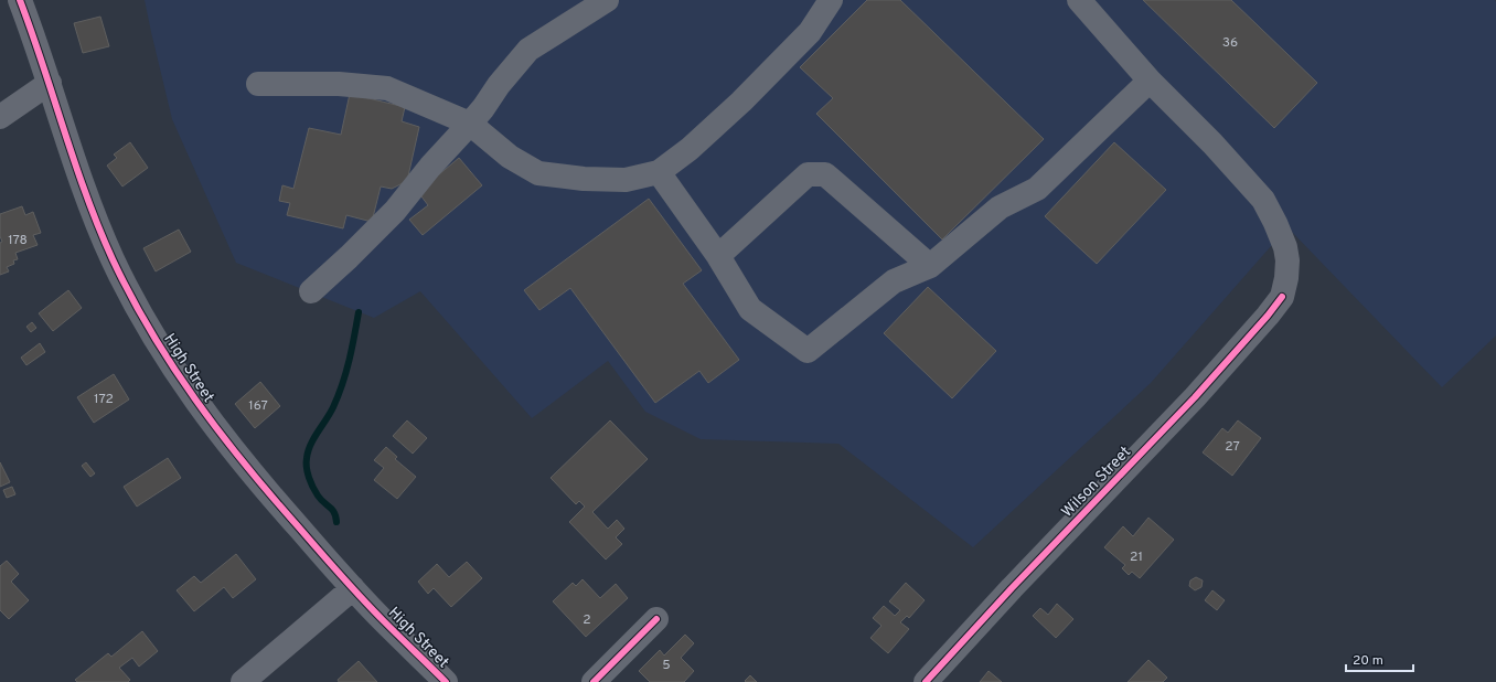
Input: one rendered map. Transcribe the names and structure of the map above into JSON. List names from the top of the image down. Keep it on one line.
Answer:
{"streets":{"street":["High Street","Wilson Street"]},"house_numbers":["36","178","172","167","27","21","2","5"],"scale_bar":"20 m"}
